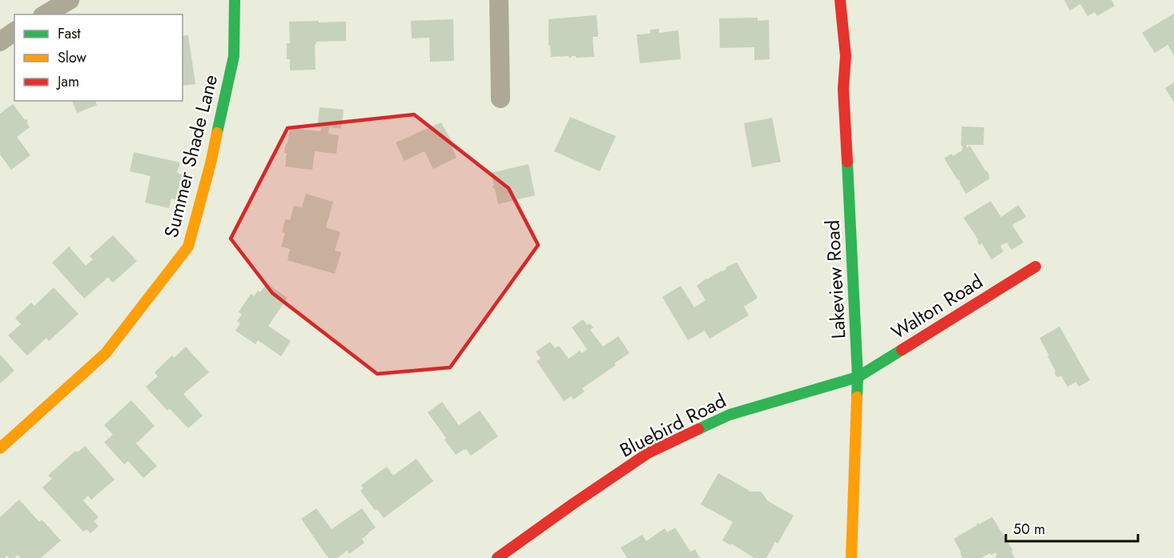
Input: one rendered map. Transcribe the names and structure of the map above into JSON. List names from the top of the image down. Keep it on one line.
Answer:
{"streets":{"street":["Summer Shade Lane","Lakeview Road","Walton Road","Bluebird Road"]},"crossings":[["Lakeview Road","Walton Road"],["Lakeview Road","Bluebird Road"],["Walton Road","Bluebird Road"]],"legend":["Fast","Slow","Jam"],"scale_bar":"50 m"}
